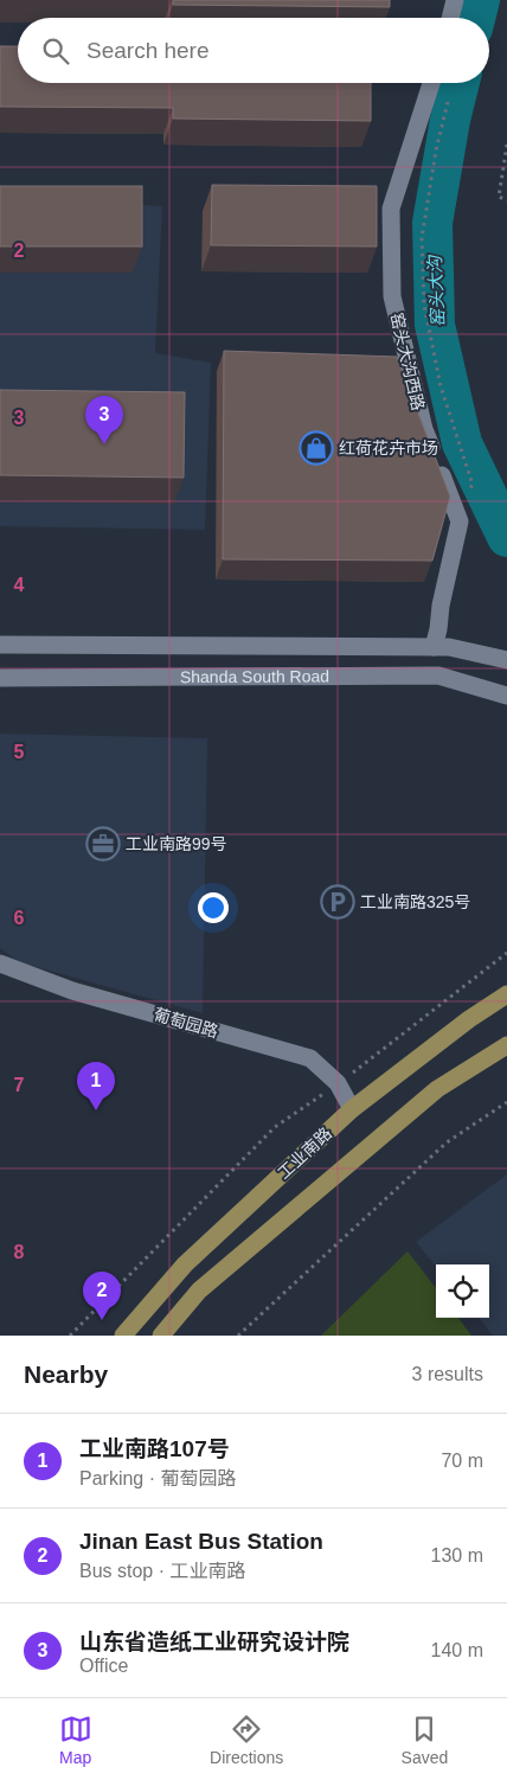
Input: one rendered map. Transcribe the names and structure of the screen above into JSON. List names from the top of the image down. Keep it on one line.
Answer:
{"streets":{"main road":["工业南路"],"street":["窑头大沟西路","Shanda South Road","葡萄园路"]},"crossings":[["窑头大沟西路","Shanda South Road"],["葡萄园路","工业南路"]],"water":["窑头大沟"],"places":{"shop":["红荷花卉市场"],"office":["工业南路99号"],"parking":["工业南路325号"]},"page":{"search":"Search here","pins":["3","1","2"],"heading":["Nearby","3 results"],"list":[{"mark":"1","name":"工业南路107号","note":"Parking · 葡萄园路","value":"70 m"},{"mark":"2","name":"Jinan East Bus Station","note":"Bus stop · 工业南路","value":"130 m"},{"mark":"3","name":"山东省造纸工业研究设计院","note":"Office","value":"140 m"}],"nav":["Map","Directions","Saved"]},"grid":{"rows":["2","3","4","5","6","7","8"]}}
